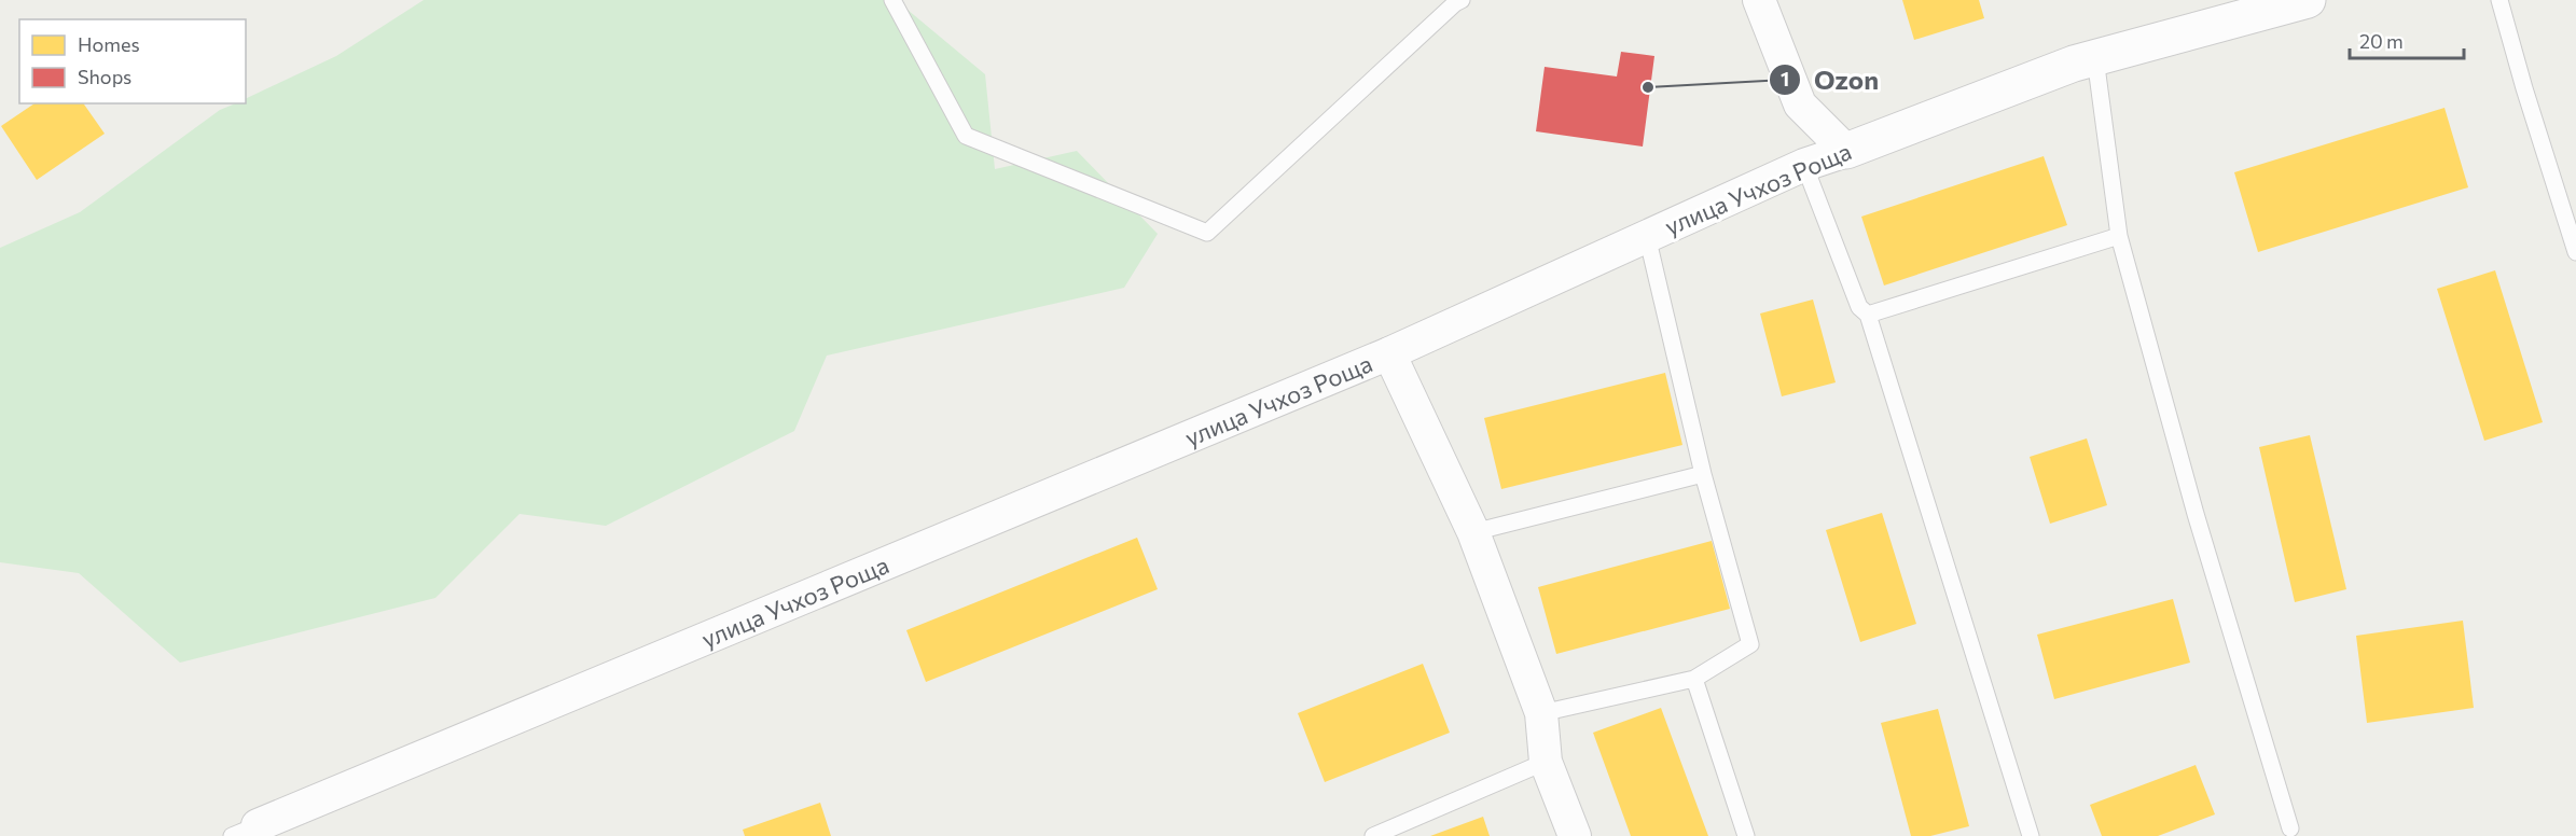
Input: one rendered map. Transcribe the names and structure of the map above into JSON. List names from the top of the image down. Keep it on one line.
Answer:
{"streets":{"street":["улица Учхоз Роща"]},"places":["Ozon"],"legend":["Homes","Shops"],"scale_bar":"20 m"}
